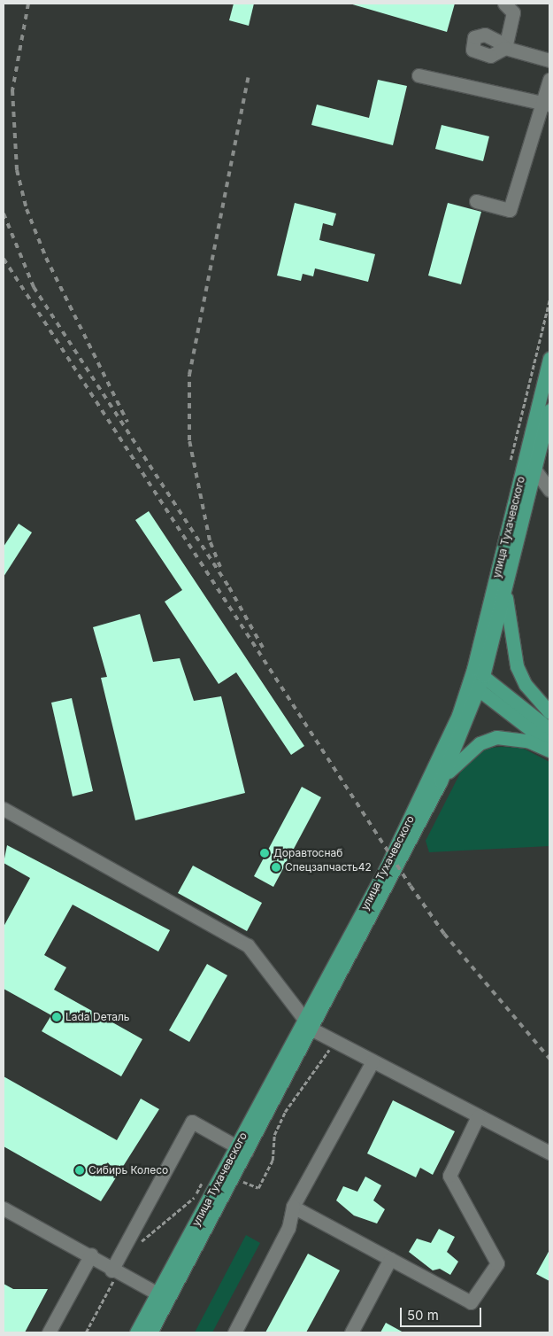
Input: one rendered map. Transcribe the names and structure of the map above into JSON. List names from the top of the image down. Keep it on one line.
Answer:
{"streets":{"main road":["улица Тухачевского"]},"places":["Доравтоснаб","Спецзапчасть42","Lada Dеталь","Сибирь Колесо"],"scale_bar":"50 m"}
